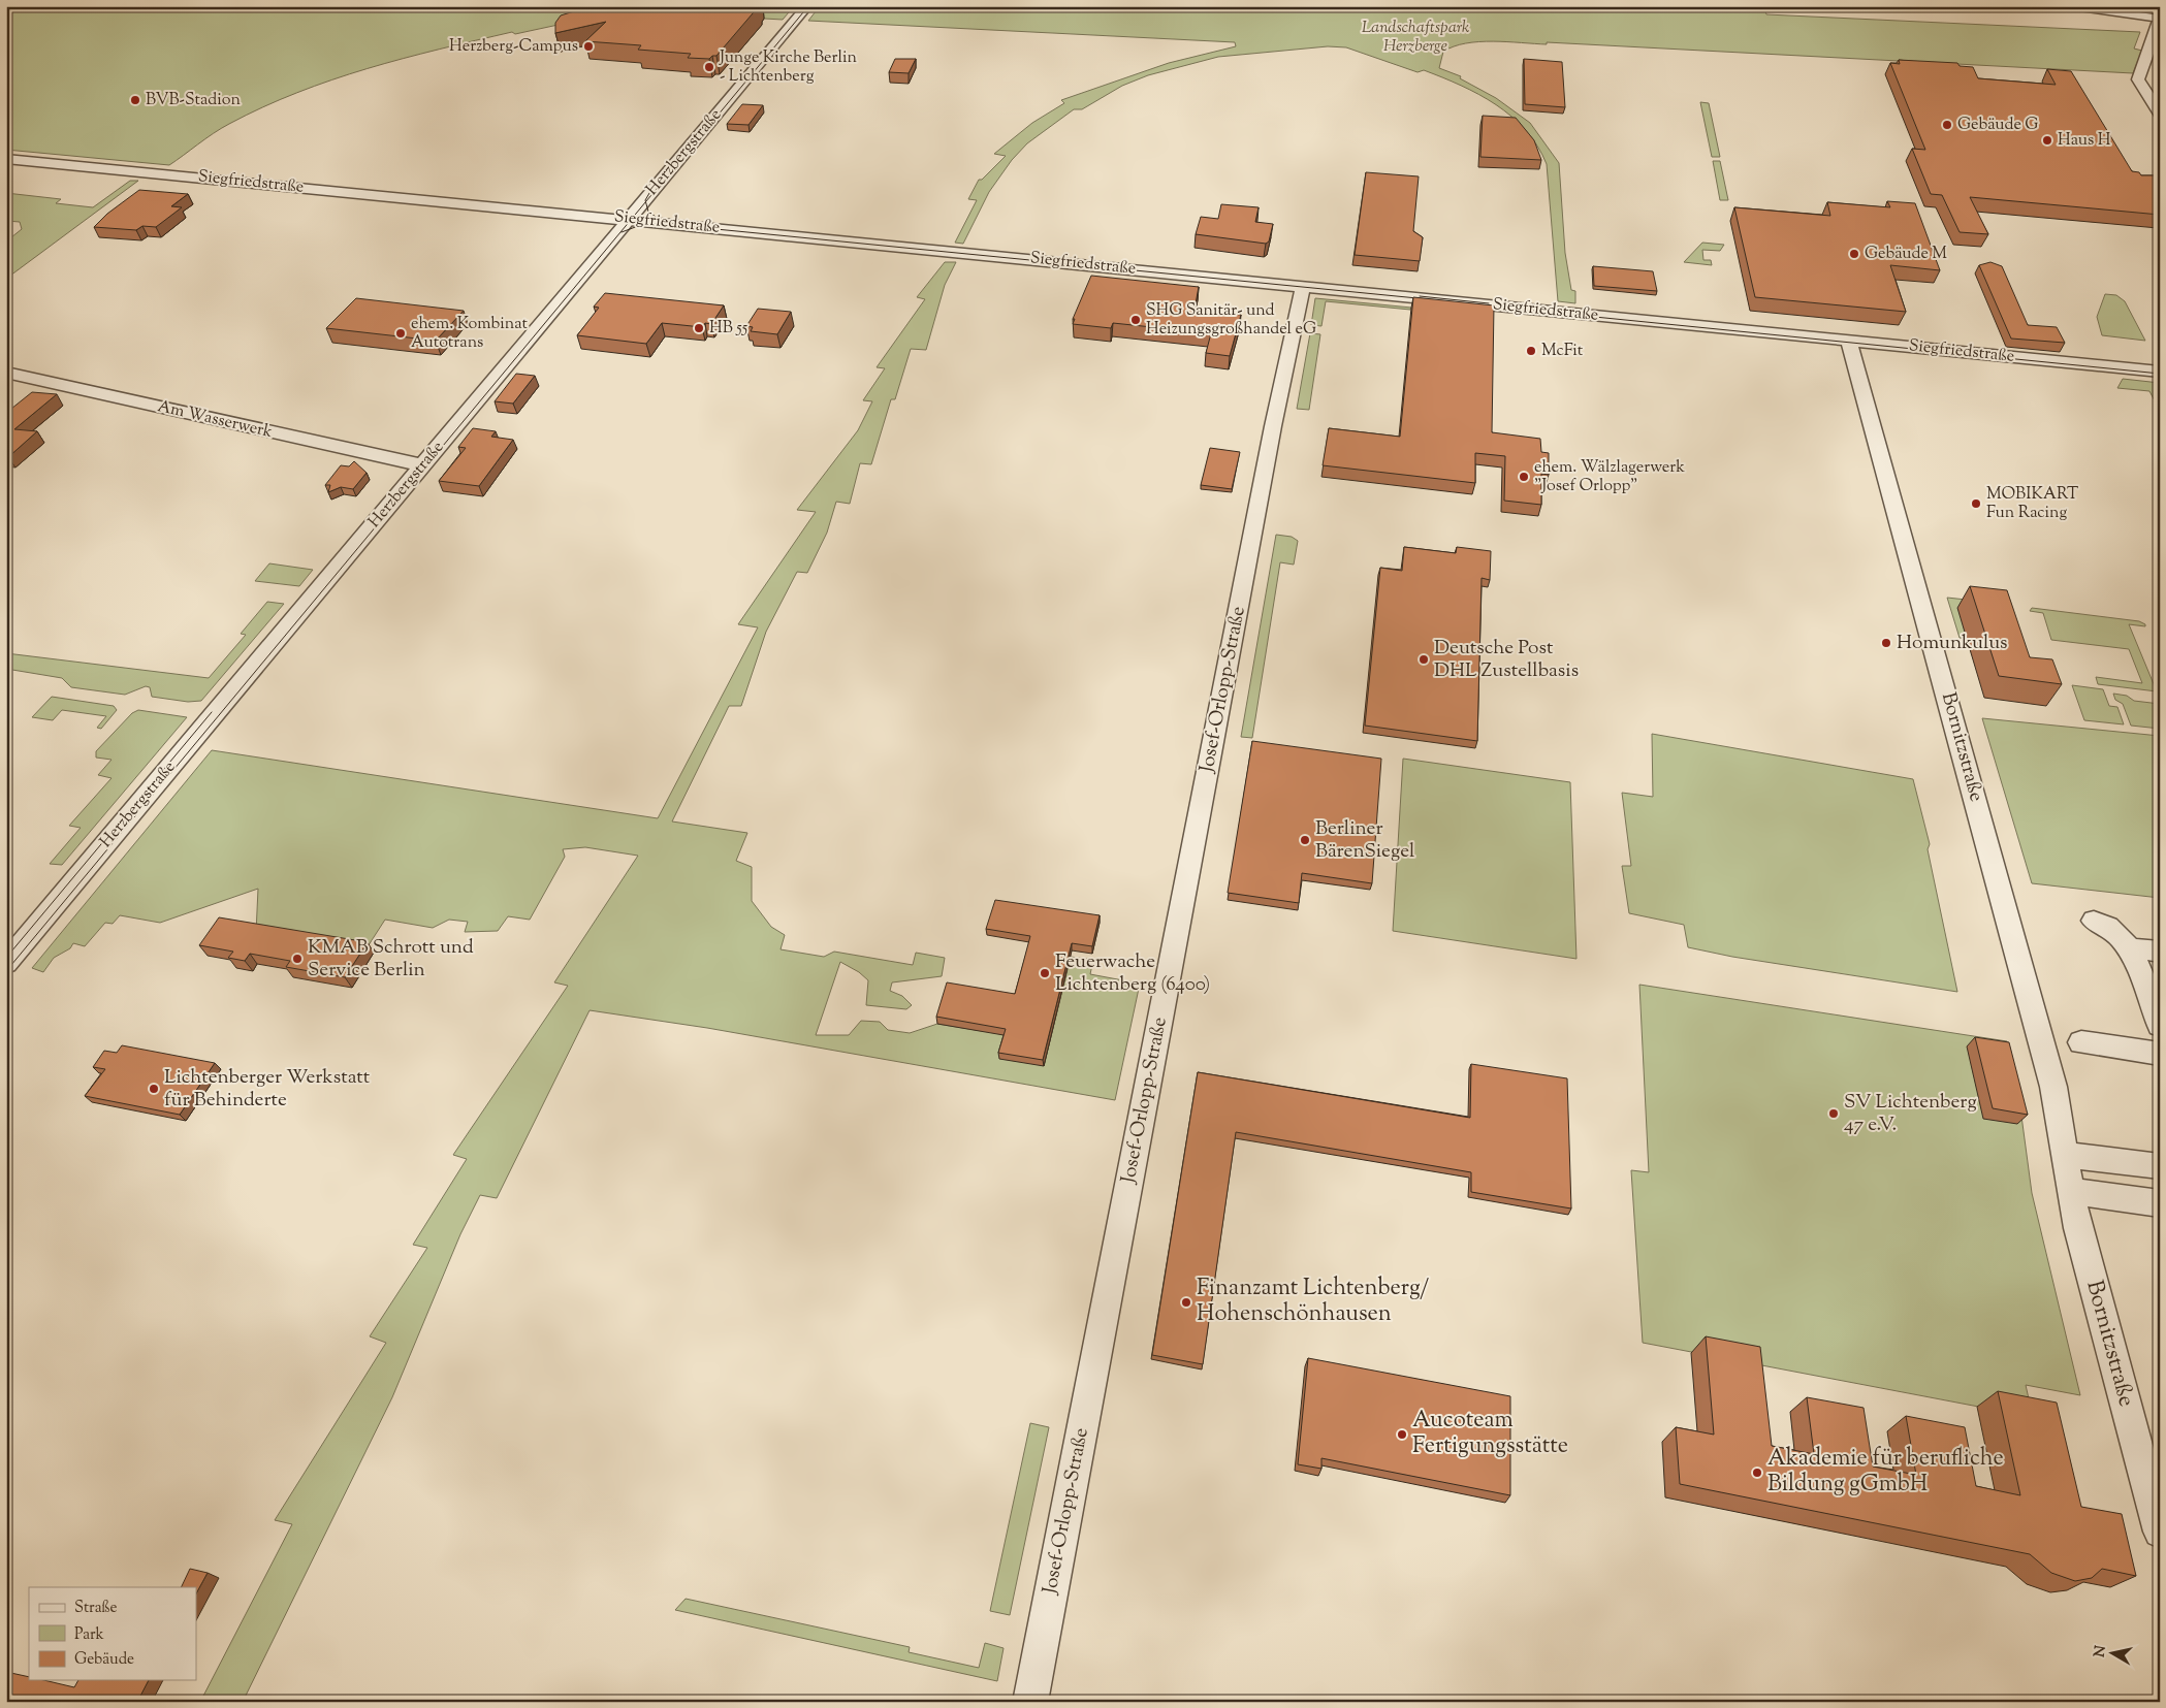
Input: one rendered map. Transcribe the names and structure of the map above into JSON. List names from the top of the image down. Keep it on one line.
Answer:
{"streets":{"street":["Herzbergstraße","Siegfriedstraße","Am Wasserwerk","Josef-Orlopp-Straße","Bornitzstraße"]},"crossings":[["Herzbergstraße","Siegfriedstraße"],["Herzbergstraße","Am Wasserwerk"],["Siegfriedstraße","Josef-Orlopp-Straße"],["Siegfriedstraße","Bornitzstraße"]],"parks":["Landschaftspark Herzberge"],"places":["Herzberg-Campus","Junge Kirche Berlin - Lichtenberg","BVB-Stadion","Gebäude G","Haus H","Gebäude M","SHG Sanitär- und Heizungsgroßhandel eG","HB 55","ehem. Kombinat Autotrans","McFit","ehem. Wälzlagerwerk \"Josef Orlopp\"","MOBIKART Fun Racing","Homunkulus","Deutsche Post DHL Zustellbasis","Berliner BärenSiegel","KMAB Schrott und Service Berlin","Feuerwache Lichtenberg (6400)","Lichtenberger Werkstatt für Behinderte","SV Lichtenberg 47 e.V.","Finanzamt Lichtenberg/ Hohenschönhausen","Aucoteam Fertigungsstätte","Akademie für berufliche Bildung gGmbH"],"legend":["Straße","Park","Gebäude"],"north":"left"}
